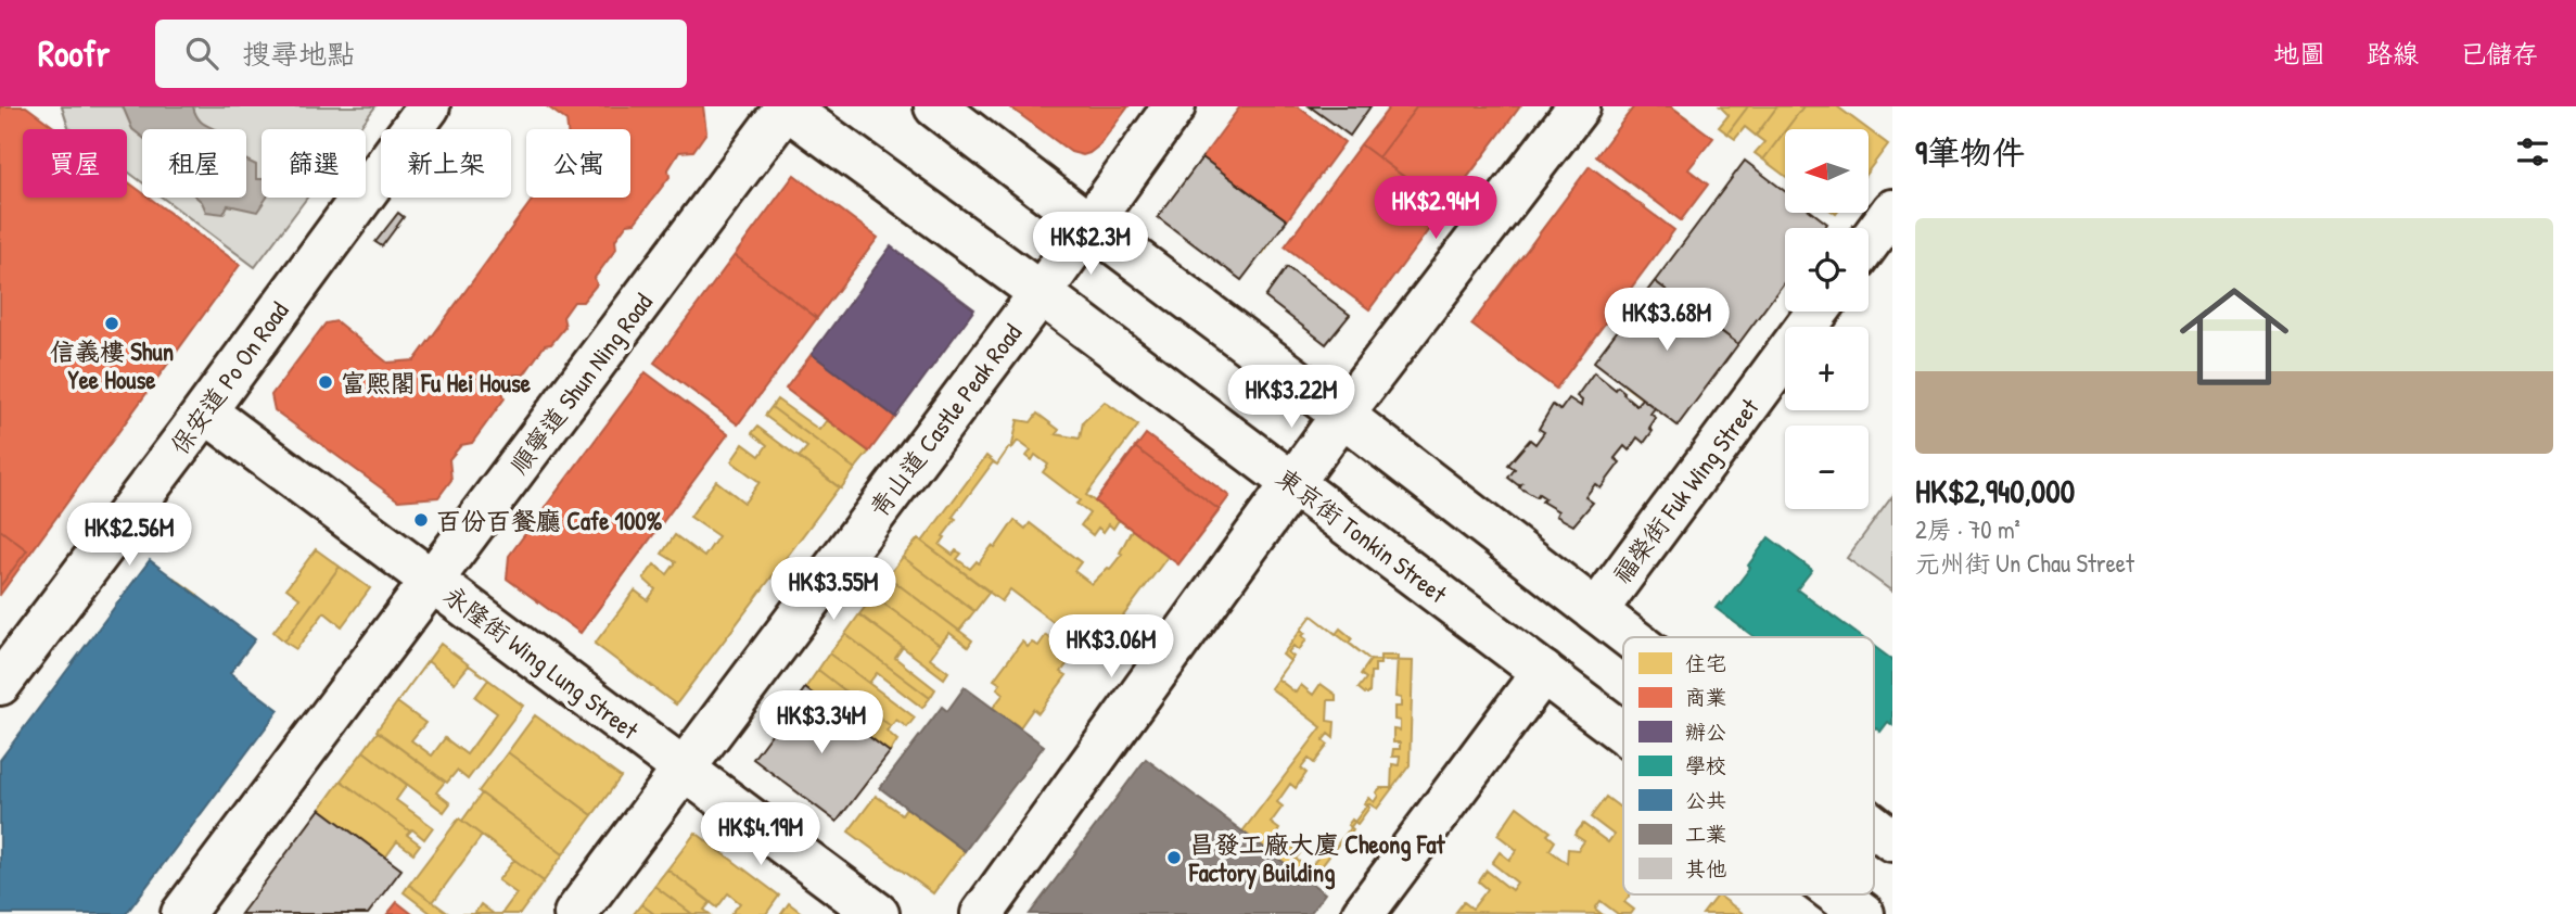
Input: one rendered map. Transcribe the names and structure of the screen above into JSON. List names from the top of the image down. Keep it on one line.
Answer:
{"streets":{"main road":["保安道 Po On Road","順寧道 Shun Ning Road","青山道 Castle Peak Road","福榮街 Fuk Wing Street","東京街 Tonkin Street","永隆街 Wing Lung Street"]},"crossings":[["保安道 Po On Road","永隆街 Wing Lung Street"],["順寧道 Shun Ning Road","東京街 Tonkin Street"],["順寧道 Shun Ning Road","永隆街 Wing Lung Street"],["青山道 Castle Peak Road","東京街 Tonkin Street"],["青山道 Castle Peak Road","永隆街 Wing Lung Street"]],"places":["信義樓 Shun Yee House","富熙閣 Fu Hei House","百份百餐廳 Cafe 100%","昌發工廠大廈 Cheong Fat Factory Building"],"legend":["住宅","商業","辦公","學校","公共","工業","其他"],"north":"left","page":{"header":"Roofr","search":"搜尋地點","nav":["地圖","路線","已儲存"],"heading":"9筆物件","map_buttons":["+","−"],"chip":["買屋","租屋","篩選","新上架","公寓"],"price":["HK$2.94M","HK$2.3M","HK$3.68M","HK$3.22M","HK$2.56M","HK$3.55M","HK$3.06M","HK$3.34M","HK$4.19M"],"list":[{"name":"HK$2,940,000","note":"2房 · 70 m² · 元州街 Un Chau Street"}]}}
